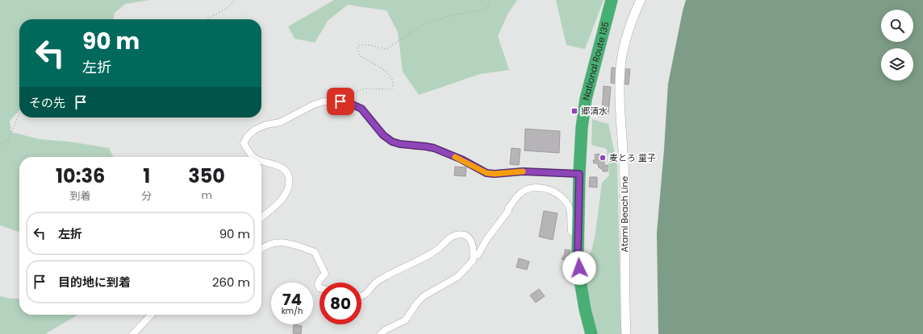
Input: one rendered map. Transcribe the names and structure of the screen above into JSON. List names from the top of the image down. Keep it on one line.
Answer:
{"streets":{"highway":["National Route 135"],"street":["Atami Beach Line"]},"places":{"transit":["郷清水"],"other":["麦とろ 童子"]},"page":{"turn":["90 m","左折"],"then":"その先","eta":["10:36","到着","1","分","350","m"],"list":[{"name":"左折","value":"90 m"},{"name":"目的地に到着","value":"260 m"}],"speed":"74 km/h","limit":"80"}}
